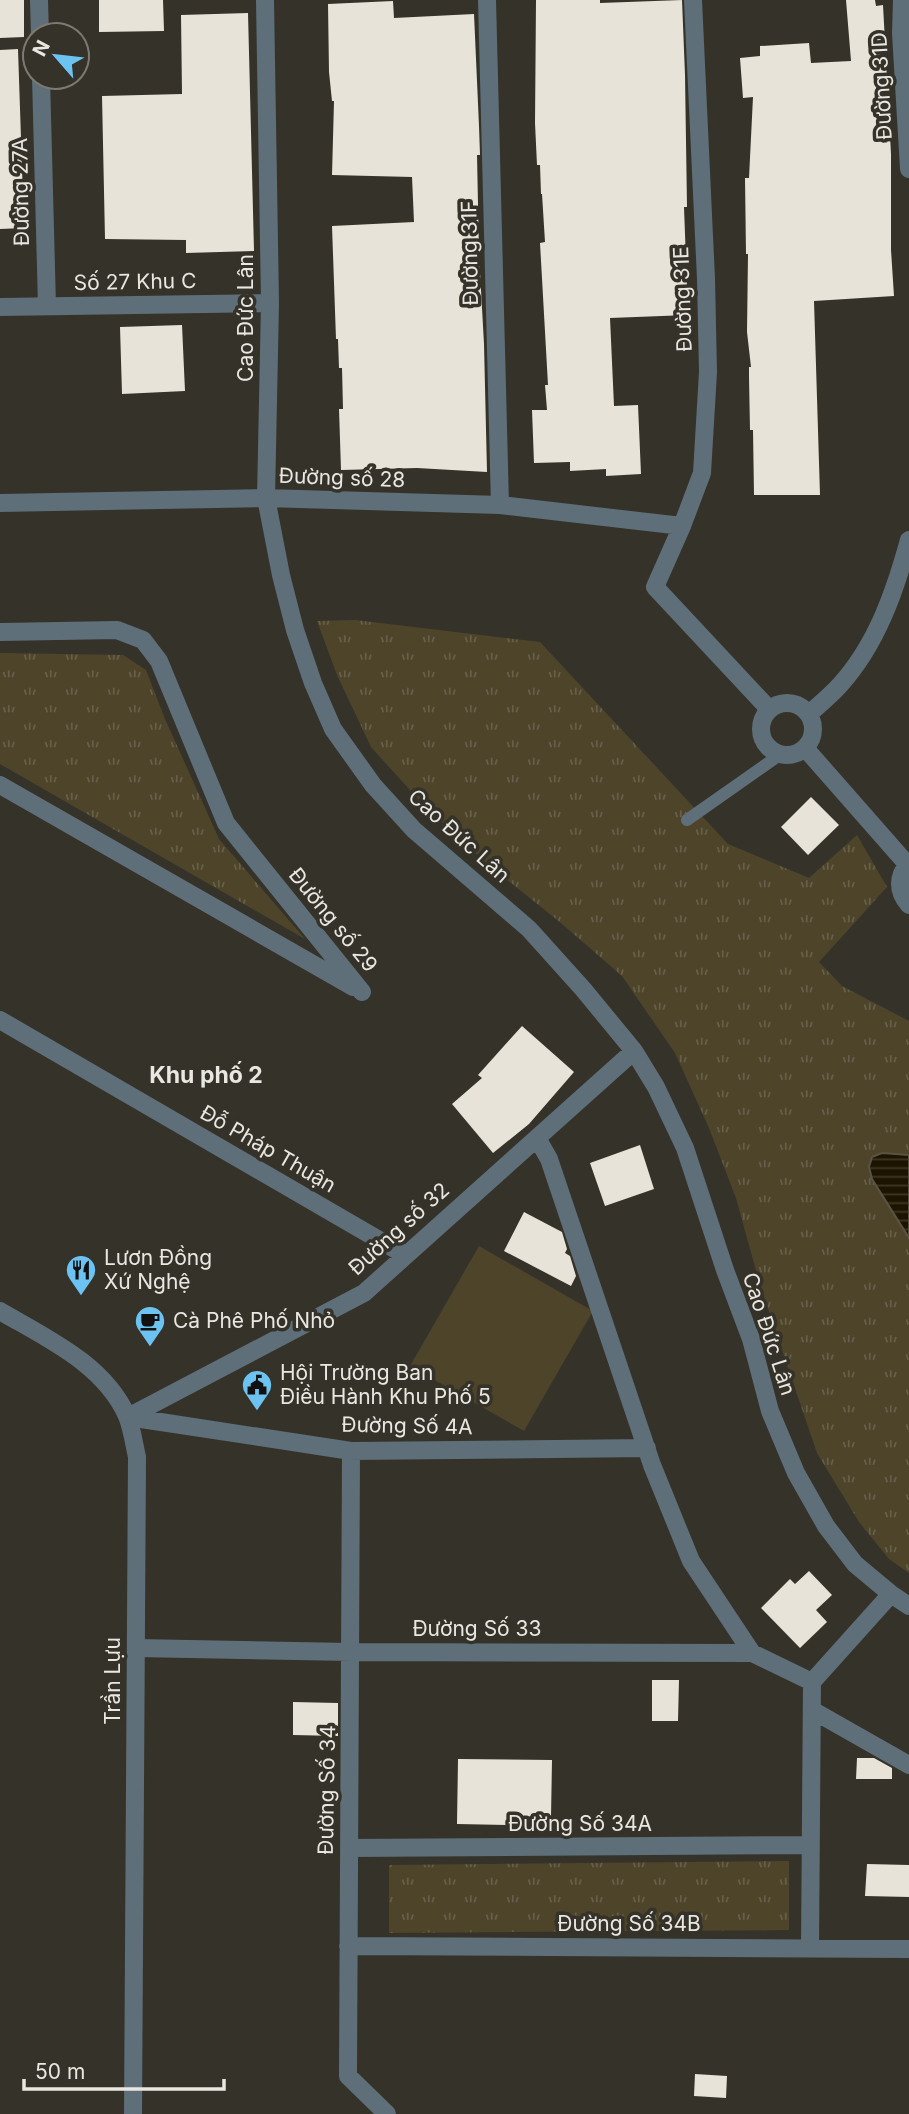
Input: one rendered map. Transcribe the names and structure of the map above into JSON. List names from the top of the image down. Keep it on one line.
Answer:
{"streets":{"street":["Đường 31D","Đường 27A","Đường 31F","Số 27 Khu C","Đường 31E","Cao Đức Lân","Đường số 28","Đường số 29","Đỗ Pháp Thuận","Đường số 32","Đường Số 4A","Đường Số 33","Trần Lựu","Đường Số 34","Đường Số 34A","Đường Số 34B"]},"crossings":[["Đường 27A","Số 27 Khu C"],["Đường 31F","Đường số 28"],["Số 27 Khu C","Cao Đức Lân"],["Đường 31E","Đường số 28"],["Cao Đức Lân","Đường số 28"],["Cao Đức Lân","Đường số 32"],["Đỗ Pháp Thuận","Đường số 32"],["Đường số 32","Đường Số 4A"],["Đường số 32","Trần Lựu"],["Đường Số 4A","Trần Lựu"],["Đường Số 4A","Đường Số 34"],["Đường Số 33","Trần Lựu"],["Đường Số 33","Đường Số 34"],["Đường Số 34","Đường Số 34A"],["Đường Số 34","Đường Số 34B"]],"districts":["Khu phố 2"],"places":{"restaurant":["Lươn Đồng Xứ Nghệ"],"cafe":["Cà Phê Phố Nhỏ"],"public building":["Hội Trường Ban Điều Hành Khu Phố 5"]},"scale_bar":"50 m","north":"top left"}
